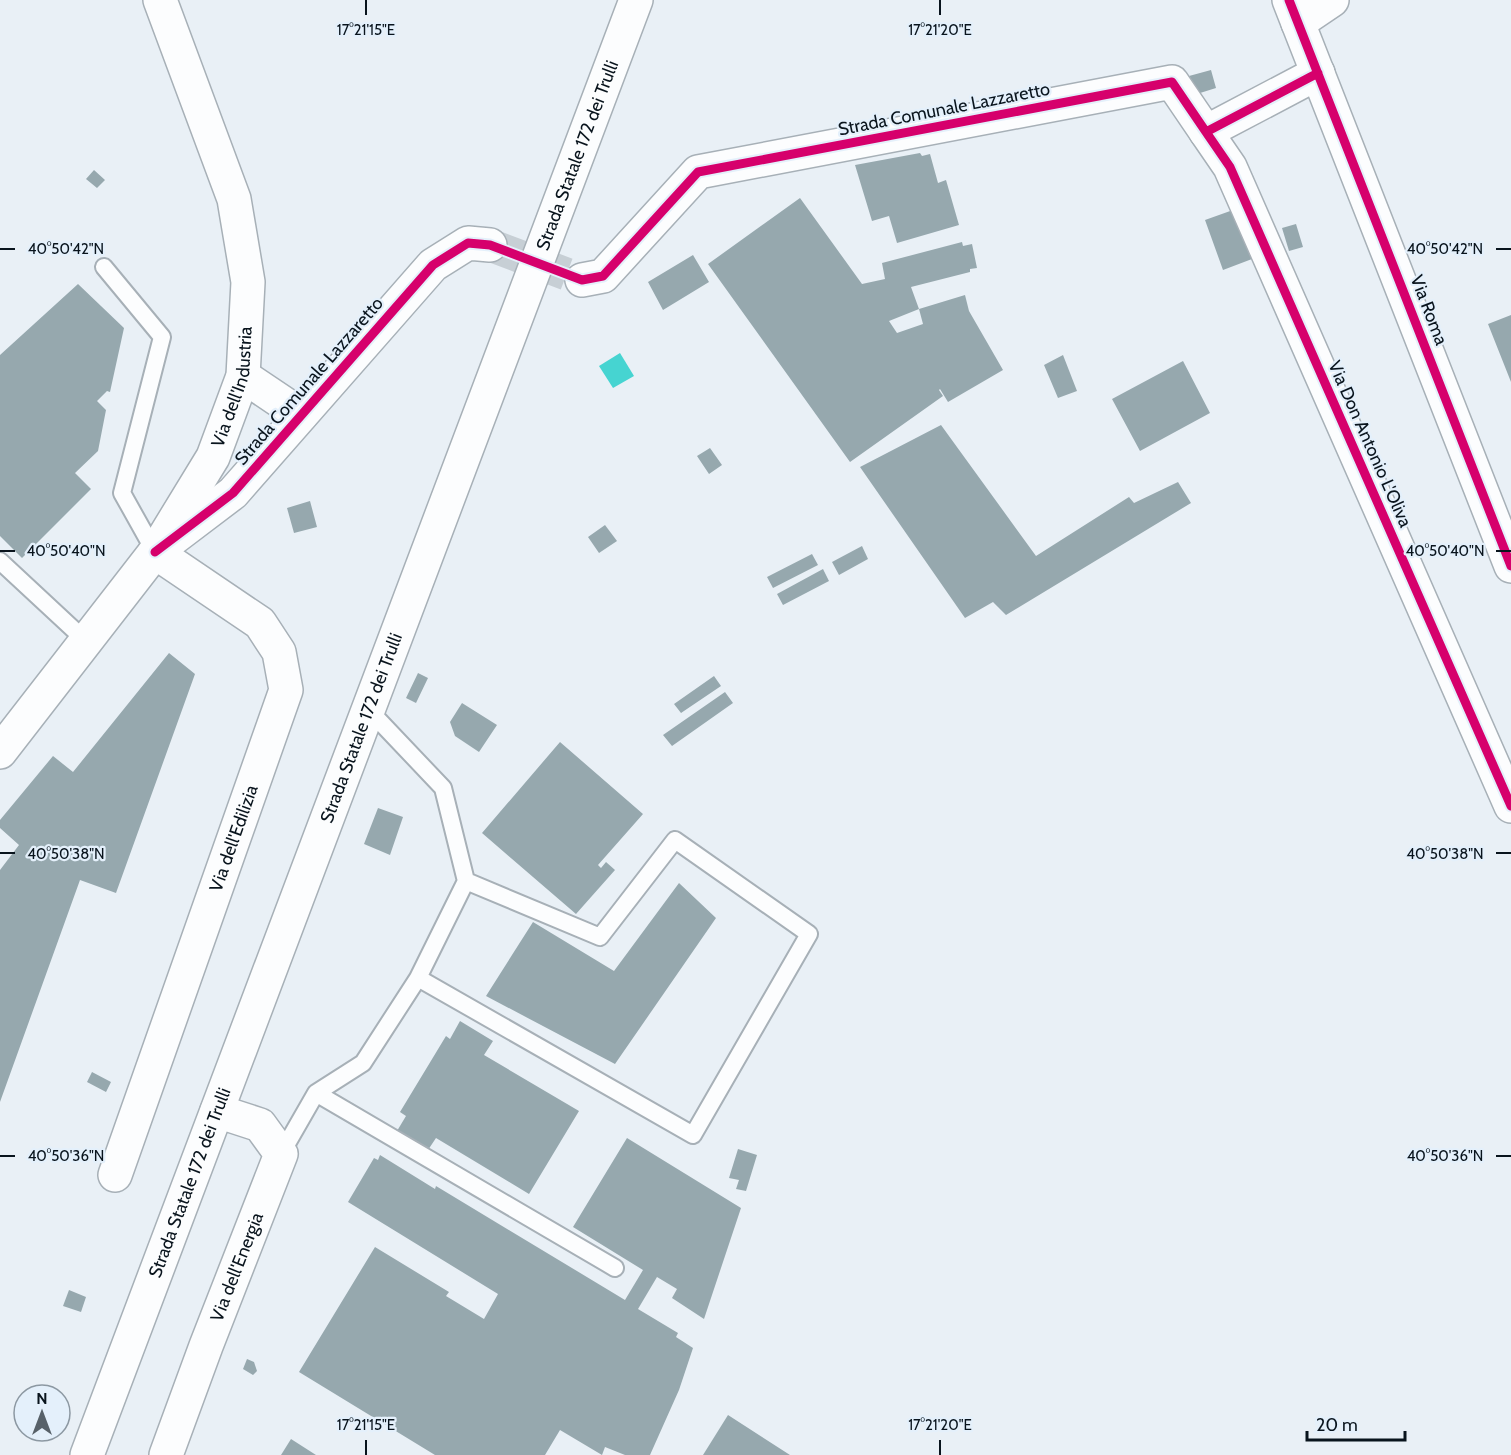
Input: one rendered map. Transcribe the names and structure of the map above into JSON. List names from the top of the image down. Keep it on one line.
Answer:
{"streets":{"street":["Strada Comunale Lazzaretto","Strada Statale 172 dei Trulli","Via Roma","Via dell'Industria","Via Don Antonio L'Oliva","Via dell'Edilizia","Via dell'Energia"]},"crossings":[["Strada Comunale Lazzaretto","Via dell'Industria"],["Strada Comunale Lazzaretto","Via Don Antonio L'Oliva"],["Strada Comunale Lazzaretto","Via dell'Edilizia"],["Via dell'Industria","Via dell'Edilizia"]],"scale_bar":"20 m","north":"top","coordinates":["17°21'15\"E","17°21'20\"E","40°50'42\"N","40°50'40\"N","40°50'38\"N","40°50'36\"N"]}
